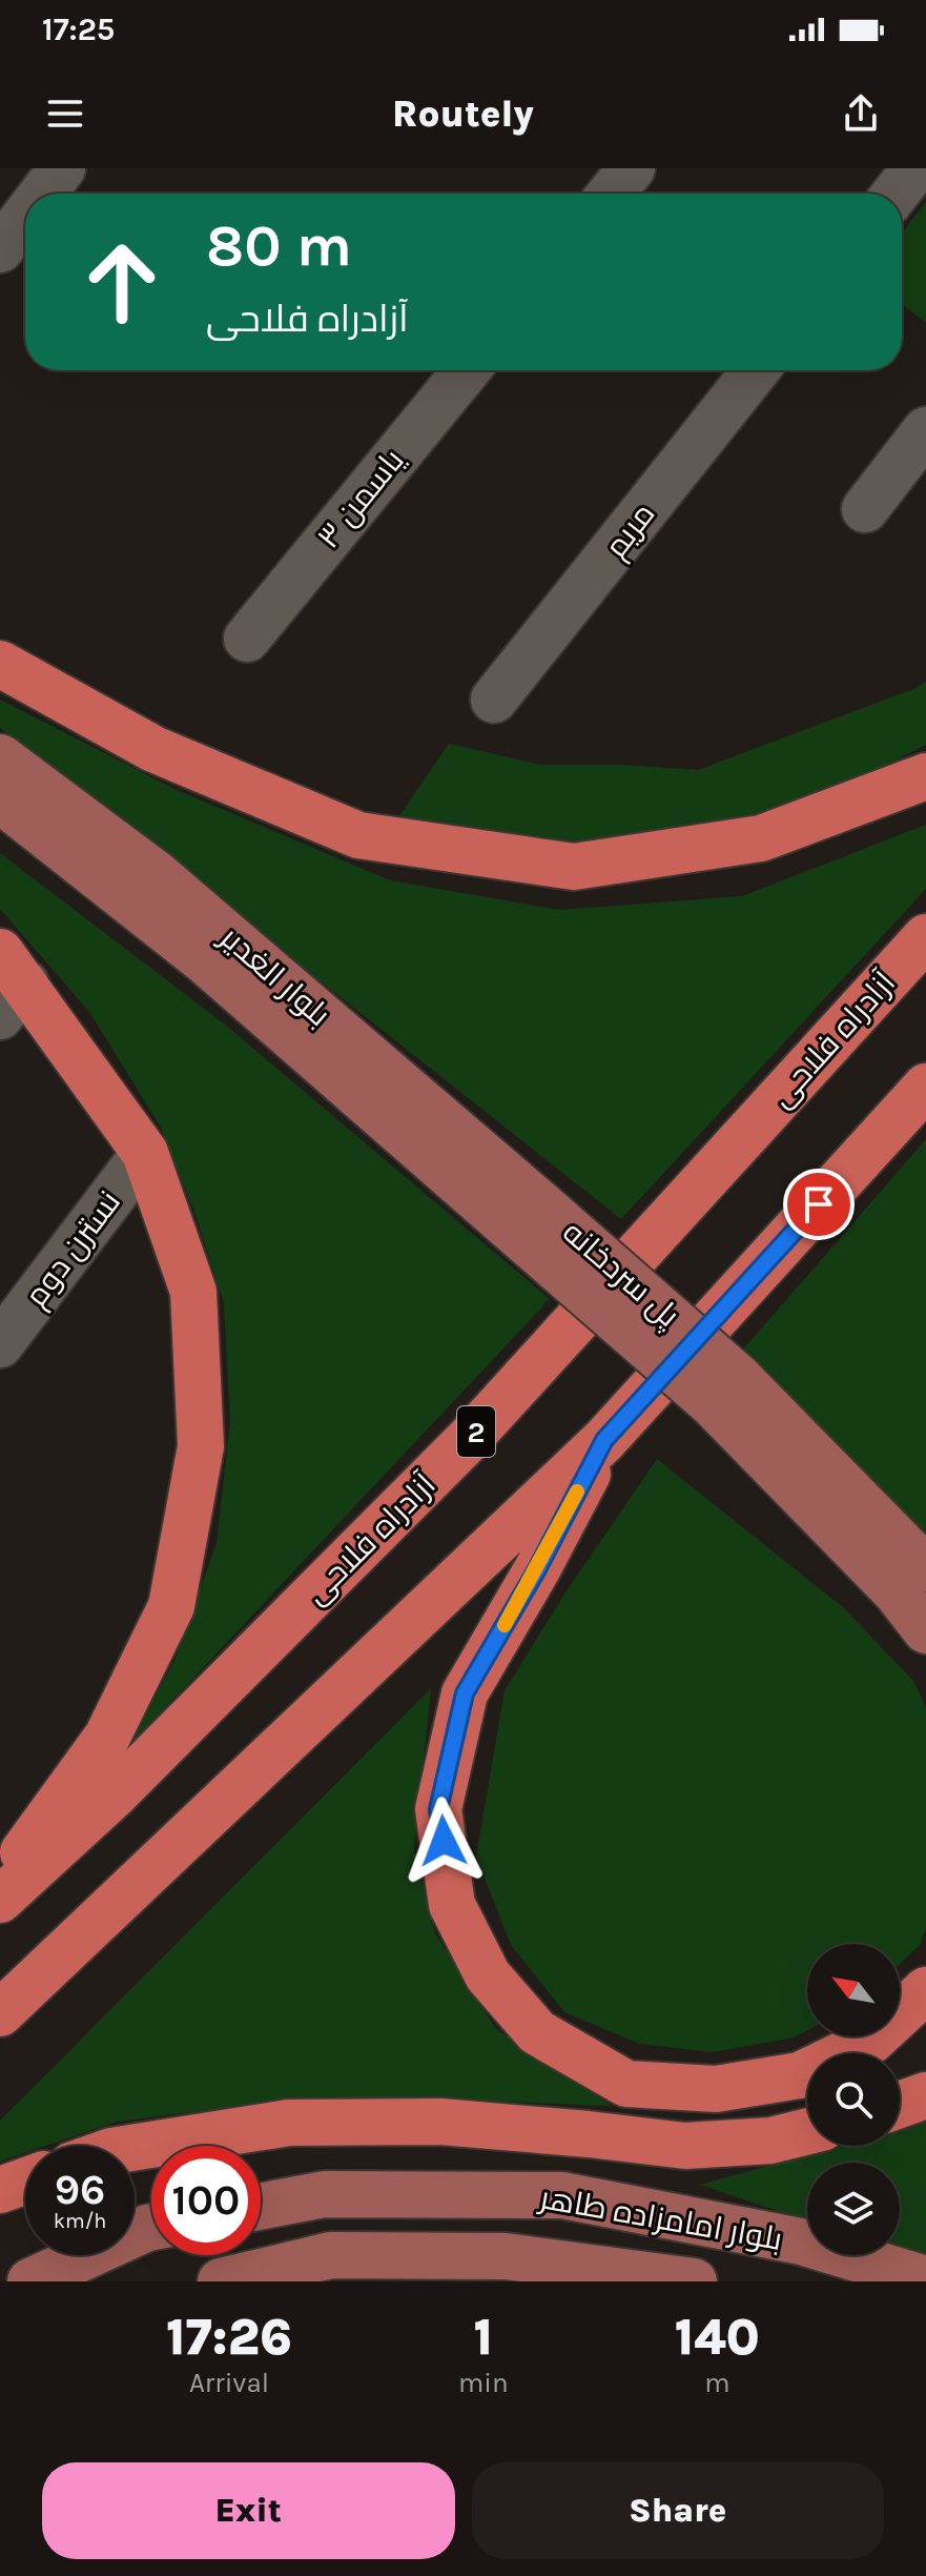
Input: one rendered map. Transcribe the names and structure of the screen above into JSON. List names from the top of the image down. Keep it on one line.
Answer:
{"streets":{"highway":["آزادراه فلاحی","2"],"main road":["بلوار الغدیر","پل سردخانه","بلوار امامزاده طاهر"],"street":["یاسمن ۳","مریم","نسترن دوم"]},"crossings":[["بلوار الغدیر","پل سردخانه"]],"north":"top left","page":{"status":"17:25","header":"Routely","turn":["80 m","آزادراه فلاحی"],"speed":"96 km/h","limit":"100","eta":["17:26","Arrival","1","min","140","m"],"buttons":["Exit","Share"]}}
